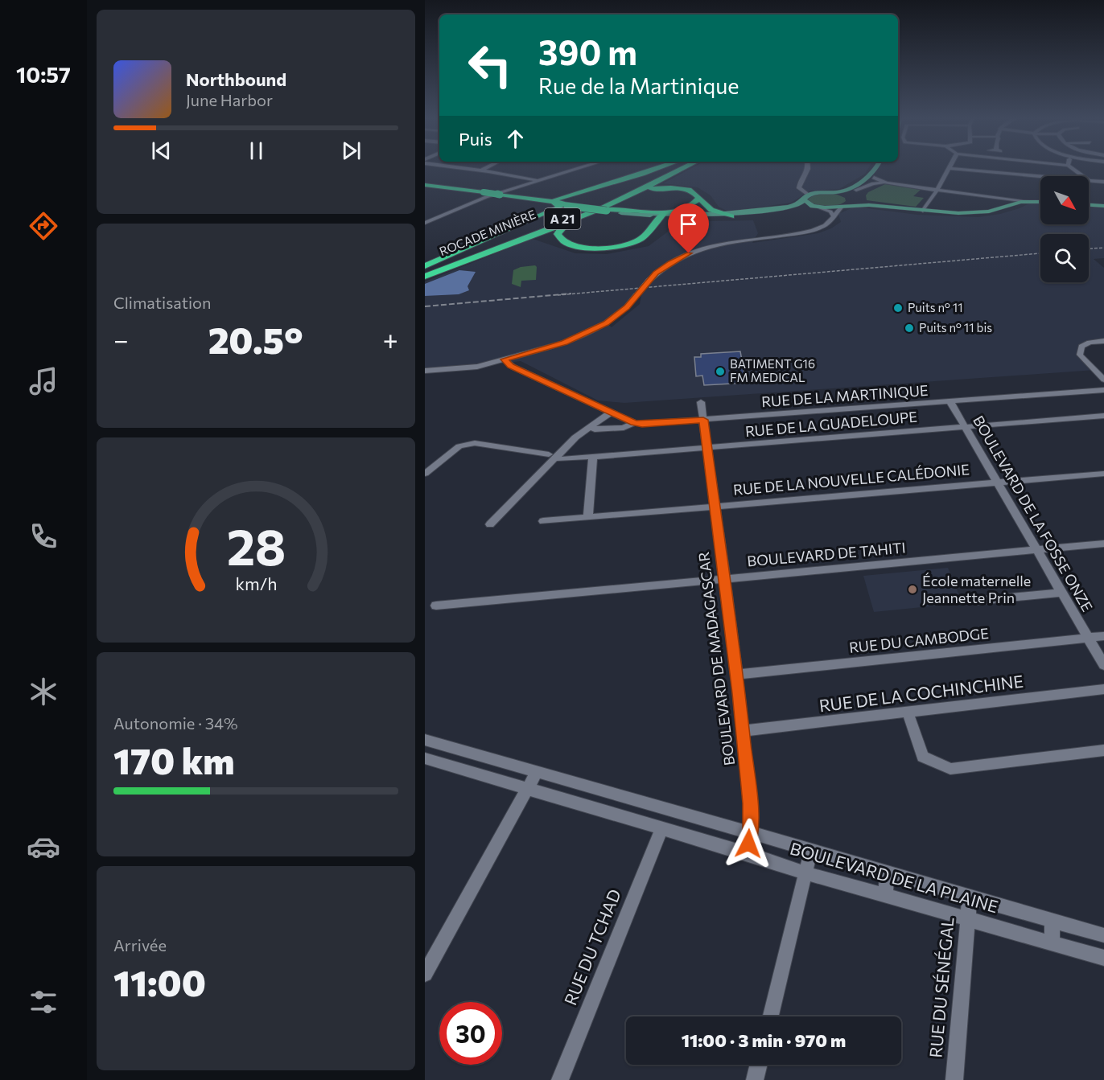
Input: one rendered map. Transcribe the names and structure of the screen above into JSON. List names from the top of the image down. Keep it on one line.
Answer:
{"streets":{"highway":["A 21","ROCADE MINIÈRE"],"street":["RUE DE LA MARTINIQUE","RUE DE LA GUADELOUPE","RUE DE LA NOUVELLE CALÉDONIE","BOULEVARD DE LA FOSSE ONZE","BOULEVARD DE TAHITI","RUE DU CAMBODGE","BOULEVARD DE MADAGASCAR","RUE DE LA COCHINCHINE","BOULEVARD DE LA PLAINE","RUE DU TCHAD","RUE DU SÉNÉGAL"]},"crossings":[["RUE DE LA MARTINIQUE","BOULEVARD DE LA FOSSE ONZE"],["RUE DE LA MARTINIQUE","BOULEVARD DE MADAGASCAR"],["RUE DE LA GUADELOUPE","BOULEVARD DE LA FOSSE ONZE"],["RUE DE LA GUADELOUPE","BOULEVARD DE MADAGASCAR"],["RUE DE LA NOUVELLE CALÉDONIE","BOULEVARD DE LA FOSSE ONZE"],["RUE DE LA NOUVELLE CALÉDONIE","BOULEVARD DE MADAGASCAR"],["BOULEVARD DE LA FOSSE ONZE","BOULEVARD DE TAHITI"],["BOULEVARD DE LA FOSSE ONZE","RUE DU CAMBODGE"],["BOULEVARD DE TAHITI","BOULEVARD DE MADAGASCAR"],["RUE DU CAMBODGE","BOULEVARD DE MADAGASCAR"],["BOULEVARD DE MADAGASCAR","RUE DE LA COCHINCHINE"],["BOULEVARD DE MADAGASCAR","BOULEVARD DE LA PLAINE"],["BOULEVARD DE LA PLAINE","RUE DU TCHAD"],["BOULEVARD DE LA PLAINE","RUE DU SÉNÉGAL"]],"places":["Puits n° 11","Puits n° 11 bis","BATIMENT G16 FM MEDICAL","École maternelle Jeannette Prin"],"north":"bottom right","page":{"tabs":"10:57","turn":["390 m","Rue de la Martinique"],"song":["Northbound","June Harbor"],"then":"Puis","tile":["Climatisation",["Autonomie · 34%","170 km"],["Arrivée","11:00"]],"heat":["−","20.5°","+"],"limit":"30","trip":"11:00 · 3 min · 970 m","gauge":["28","km/h"]}}
